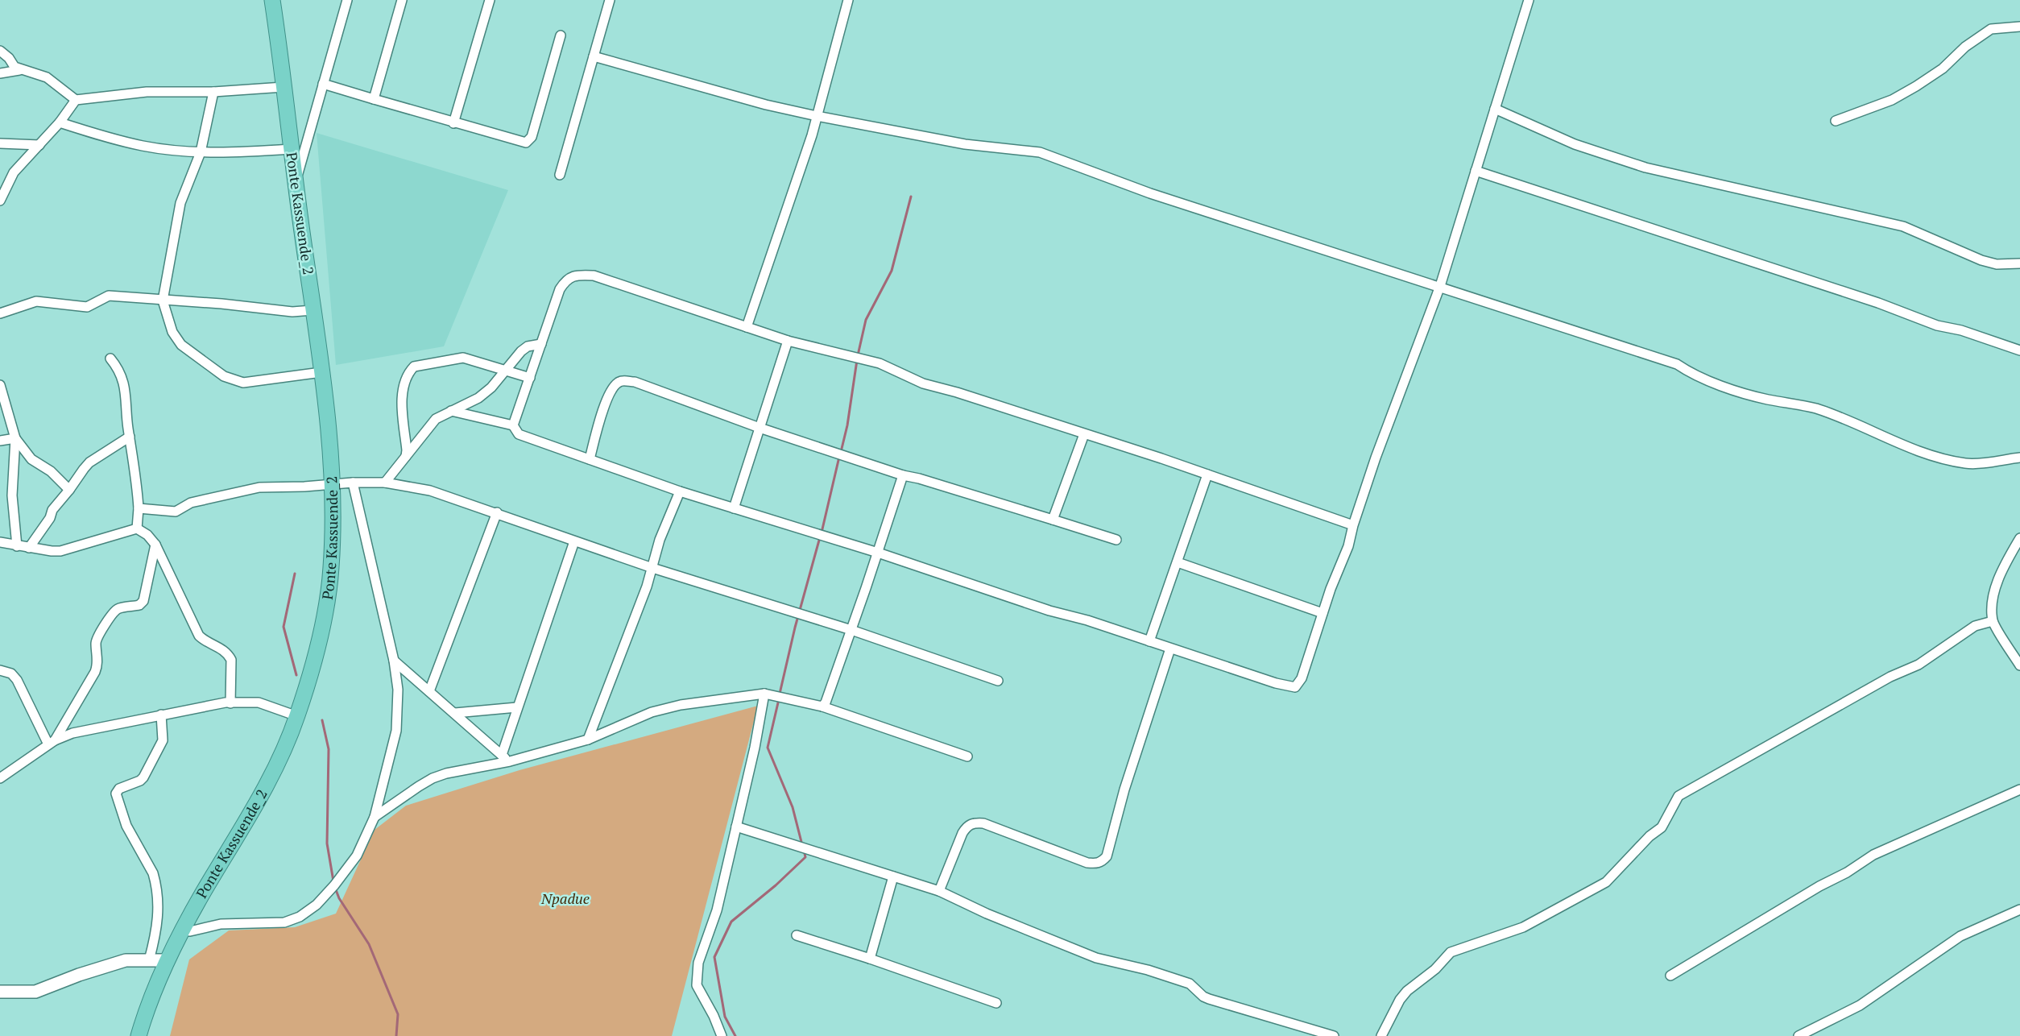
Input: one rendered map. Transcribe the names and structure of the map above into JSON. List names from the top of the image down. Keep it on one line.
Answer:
{"streets":{"highway":["Ponte Kassuende_2"]},"parks":["Npadue"]}
